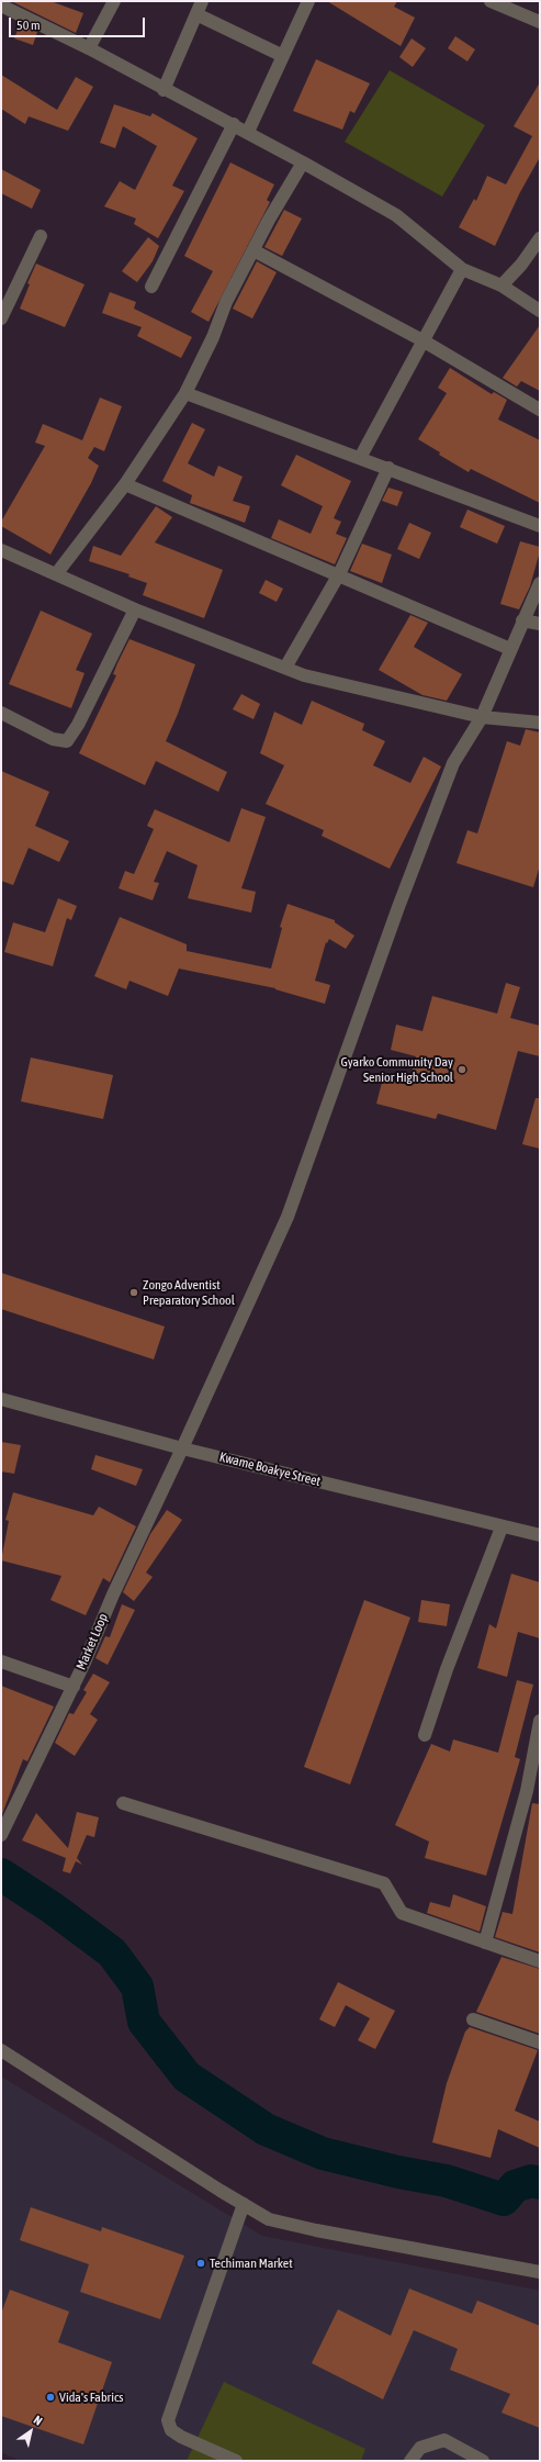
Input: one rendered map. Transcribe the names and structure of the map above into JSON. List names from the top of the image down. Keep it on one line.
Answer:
{"streets":{"street":["Kwame Boakye Street","Market Loop"]},"crossings":[["Kwame Boakye Street","Market Loop"]],"places":["Gyarko Community Day Senior High School","Zongo Adventist Preparatory School","Techiman Market","Vida's Fabrics"],"scale_bar":"50 m","north":"top right"}
